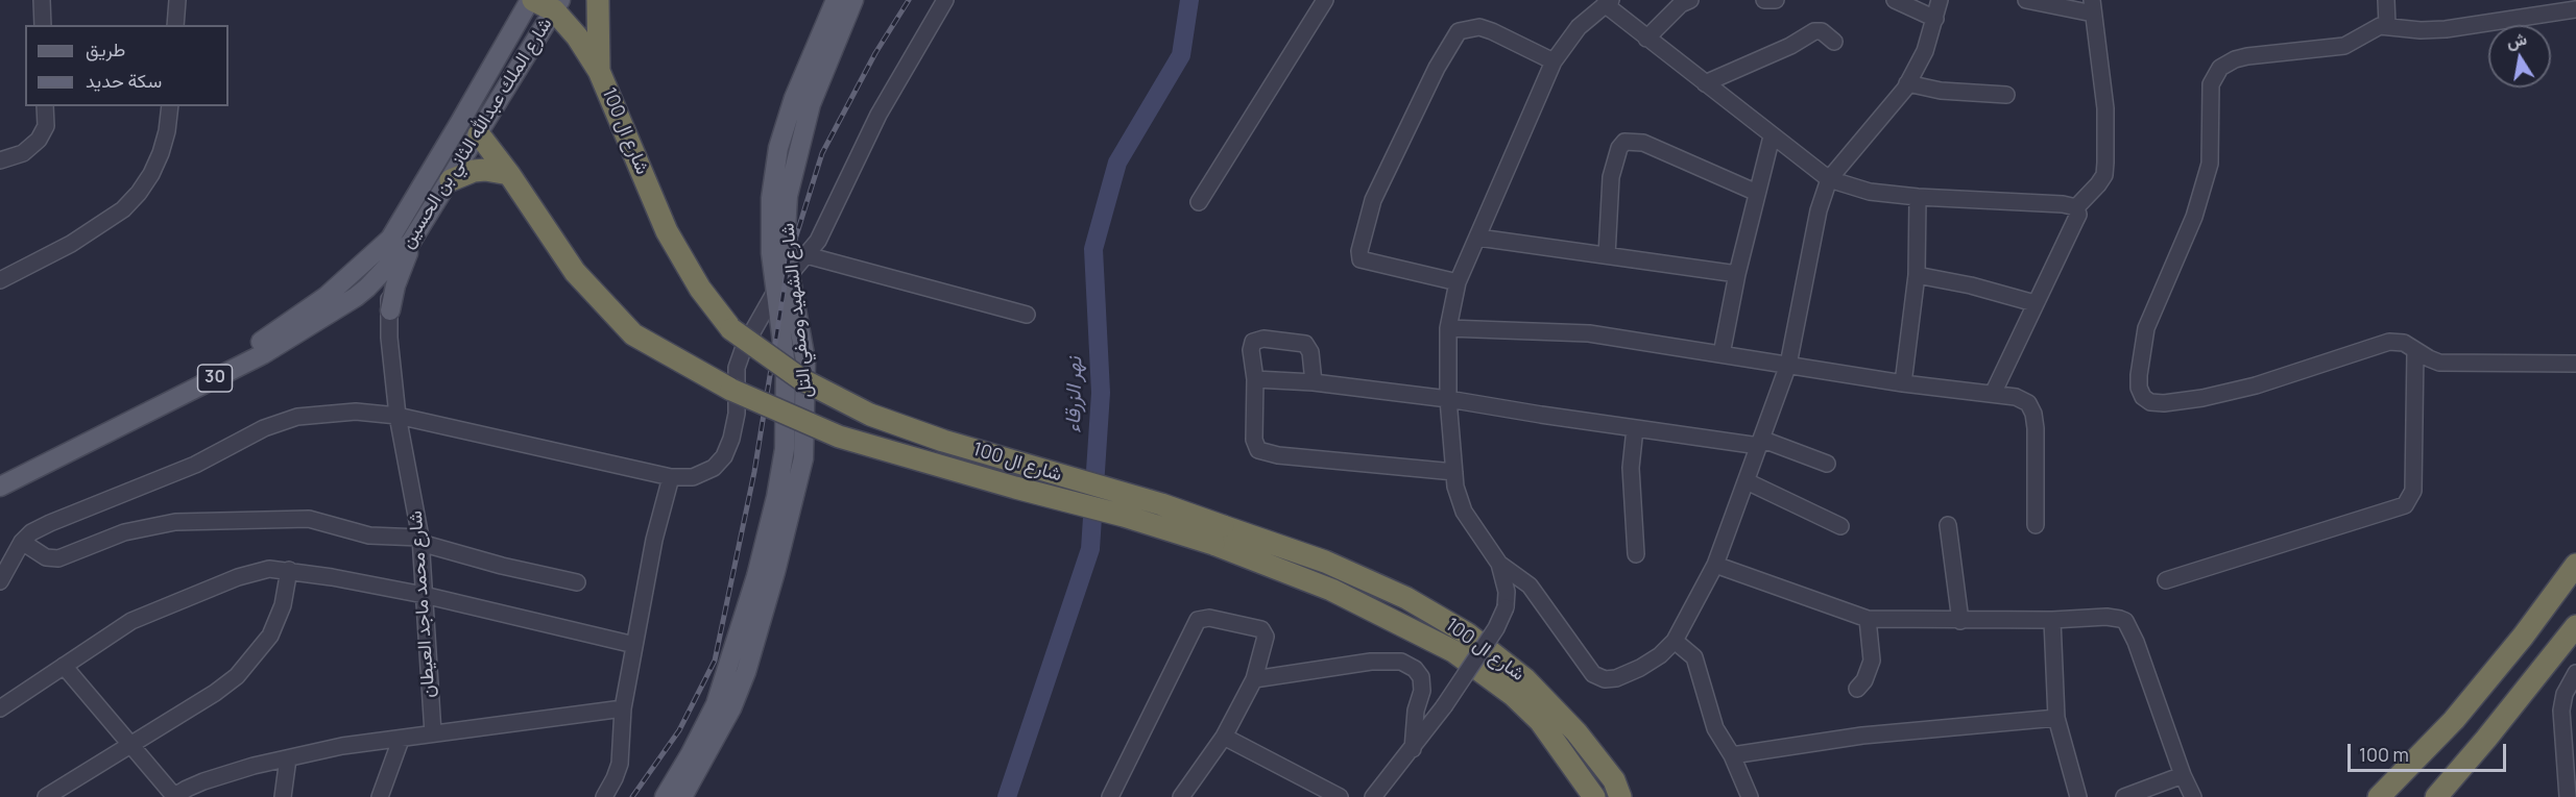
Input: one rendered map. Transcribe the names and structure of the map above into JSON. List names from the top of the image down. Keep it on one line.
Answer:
{"streets":{"highway":["شارع ال 100"],"main road":["شارع الملك عبدالله الثاني بن الحسين","شارع الشهيد وصفي التل","30"],"street":["شارع محمد ماجد العيطان"]},"crossings":[["شارع ال 100","شارع الملك عبدالله الثاني بن الحسين"],["شارع الملك عبدالله الثاني بن الحسين","شارع محمد ماجد العيطان"]],"water":["نهر الزرقاء"],"legend":["طريق","سكة حديد"],"scale_bar":"100 m","north":"top"}
